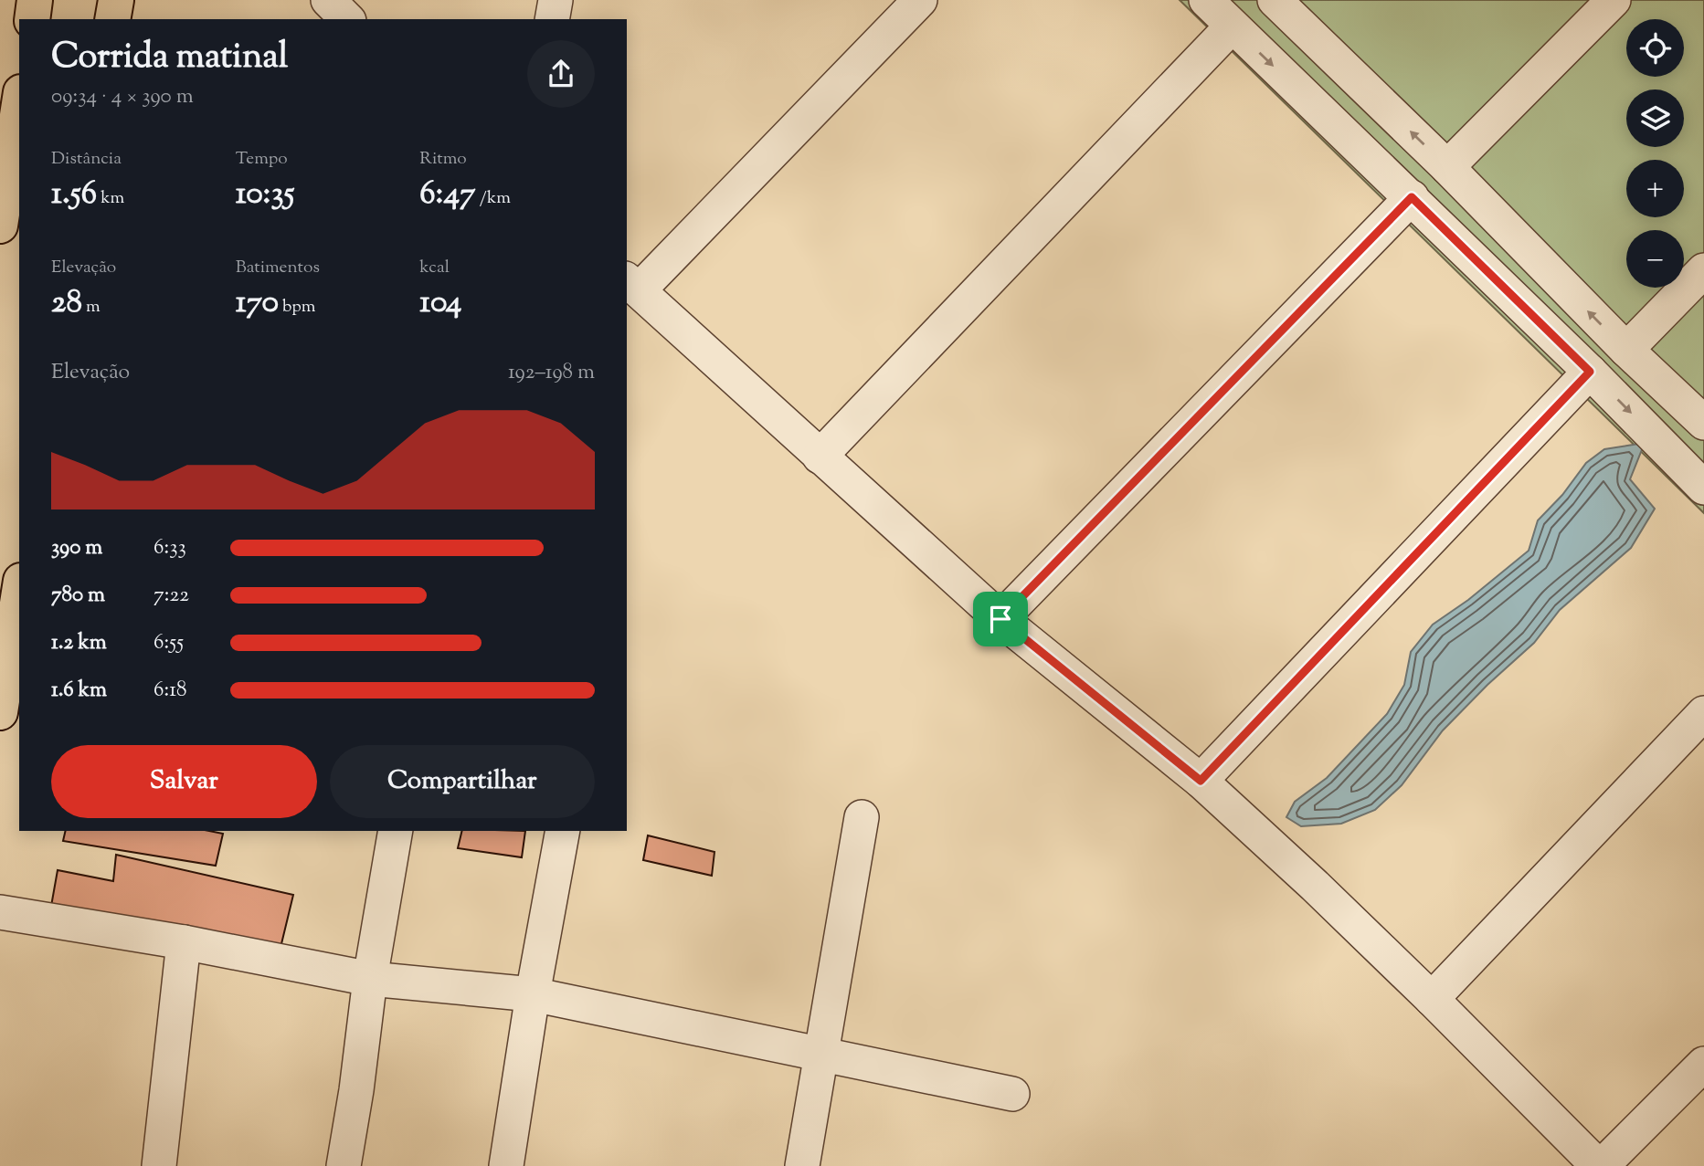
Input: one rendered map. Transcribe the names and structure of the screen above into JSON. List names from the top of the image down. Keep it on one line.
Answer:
{"page":{"map_buttons":["+","−"],"heading":["Corrida matinal","09:34 · 4 × 390 m"],"stats":[["Distância","1.56 km"],["Tempo","10:35"],["Ritmo","6:47 /km"],["Elevação","28 m"],["Batimentos","170 bpm"],["kcal","104"]],"chart":["Elevação","192–198 m"],"list":[{"name":"390 m","note":"6:33"},{"name":"780 m","note":"7:22"},{"name":"1.2 km","note":"6:55"},{"name":"1.6 km","note":"6:18"}],"buttons":["Salvar","Compartilhar"]}}
